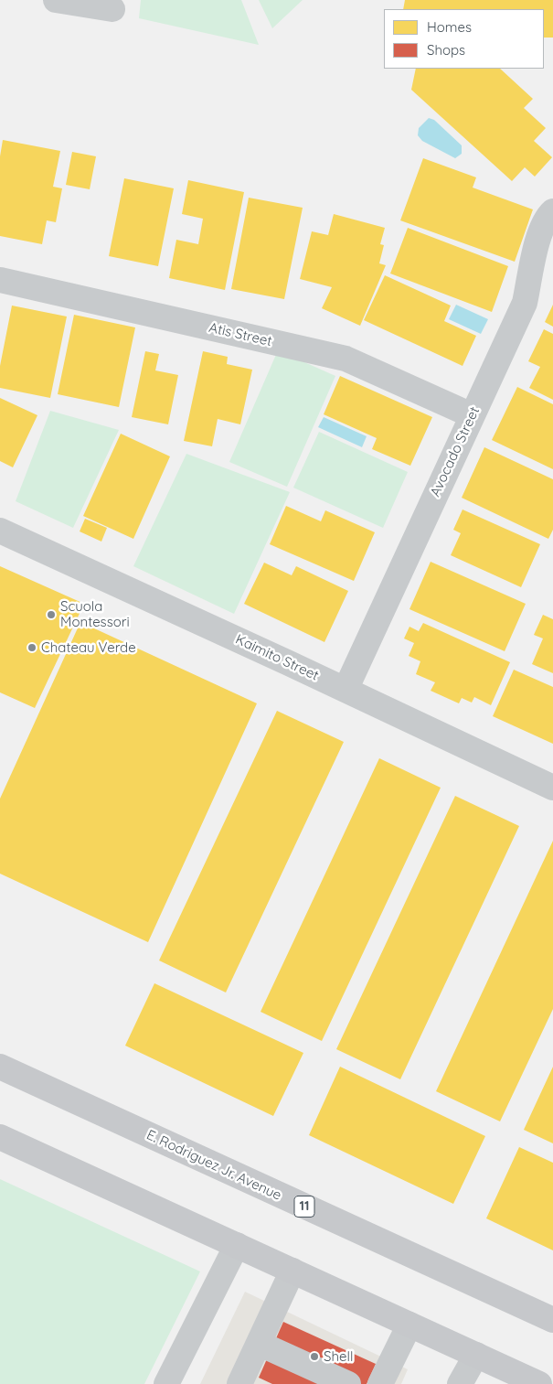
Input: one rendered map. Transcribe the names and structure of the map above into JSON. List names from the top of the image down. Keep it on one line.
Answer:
{"streets":{"main road":["E. Rodriguez Jr. Avenue","11"],"street":["Atis Street","Avocado Street","Kaimito Street"]},"crossings":[["Atis Street","Avocado Street"],["Avocado Street","Kaimito Street"]],"places":["Scuola Montessori","Chateau Verde","Shell"],"legend":["Homes","Shops"]}
